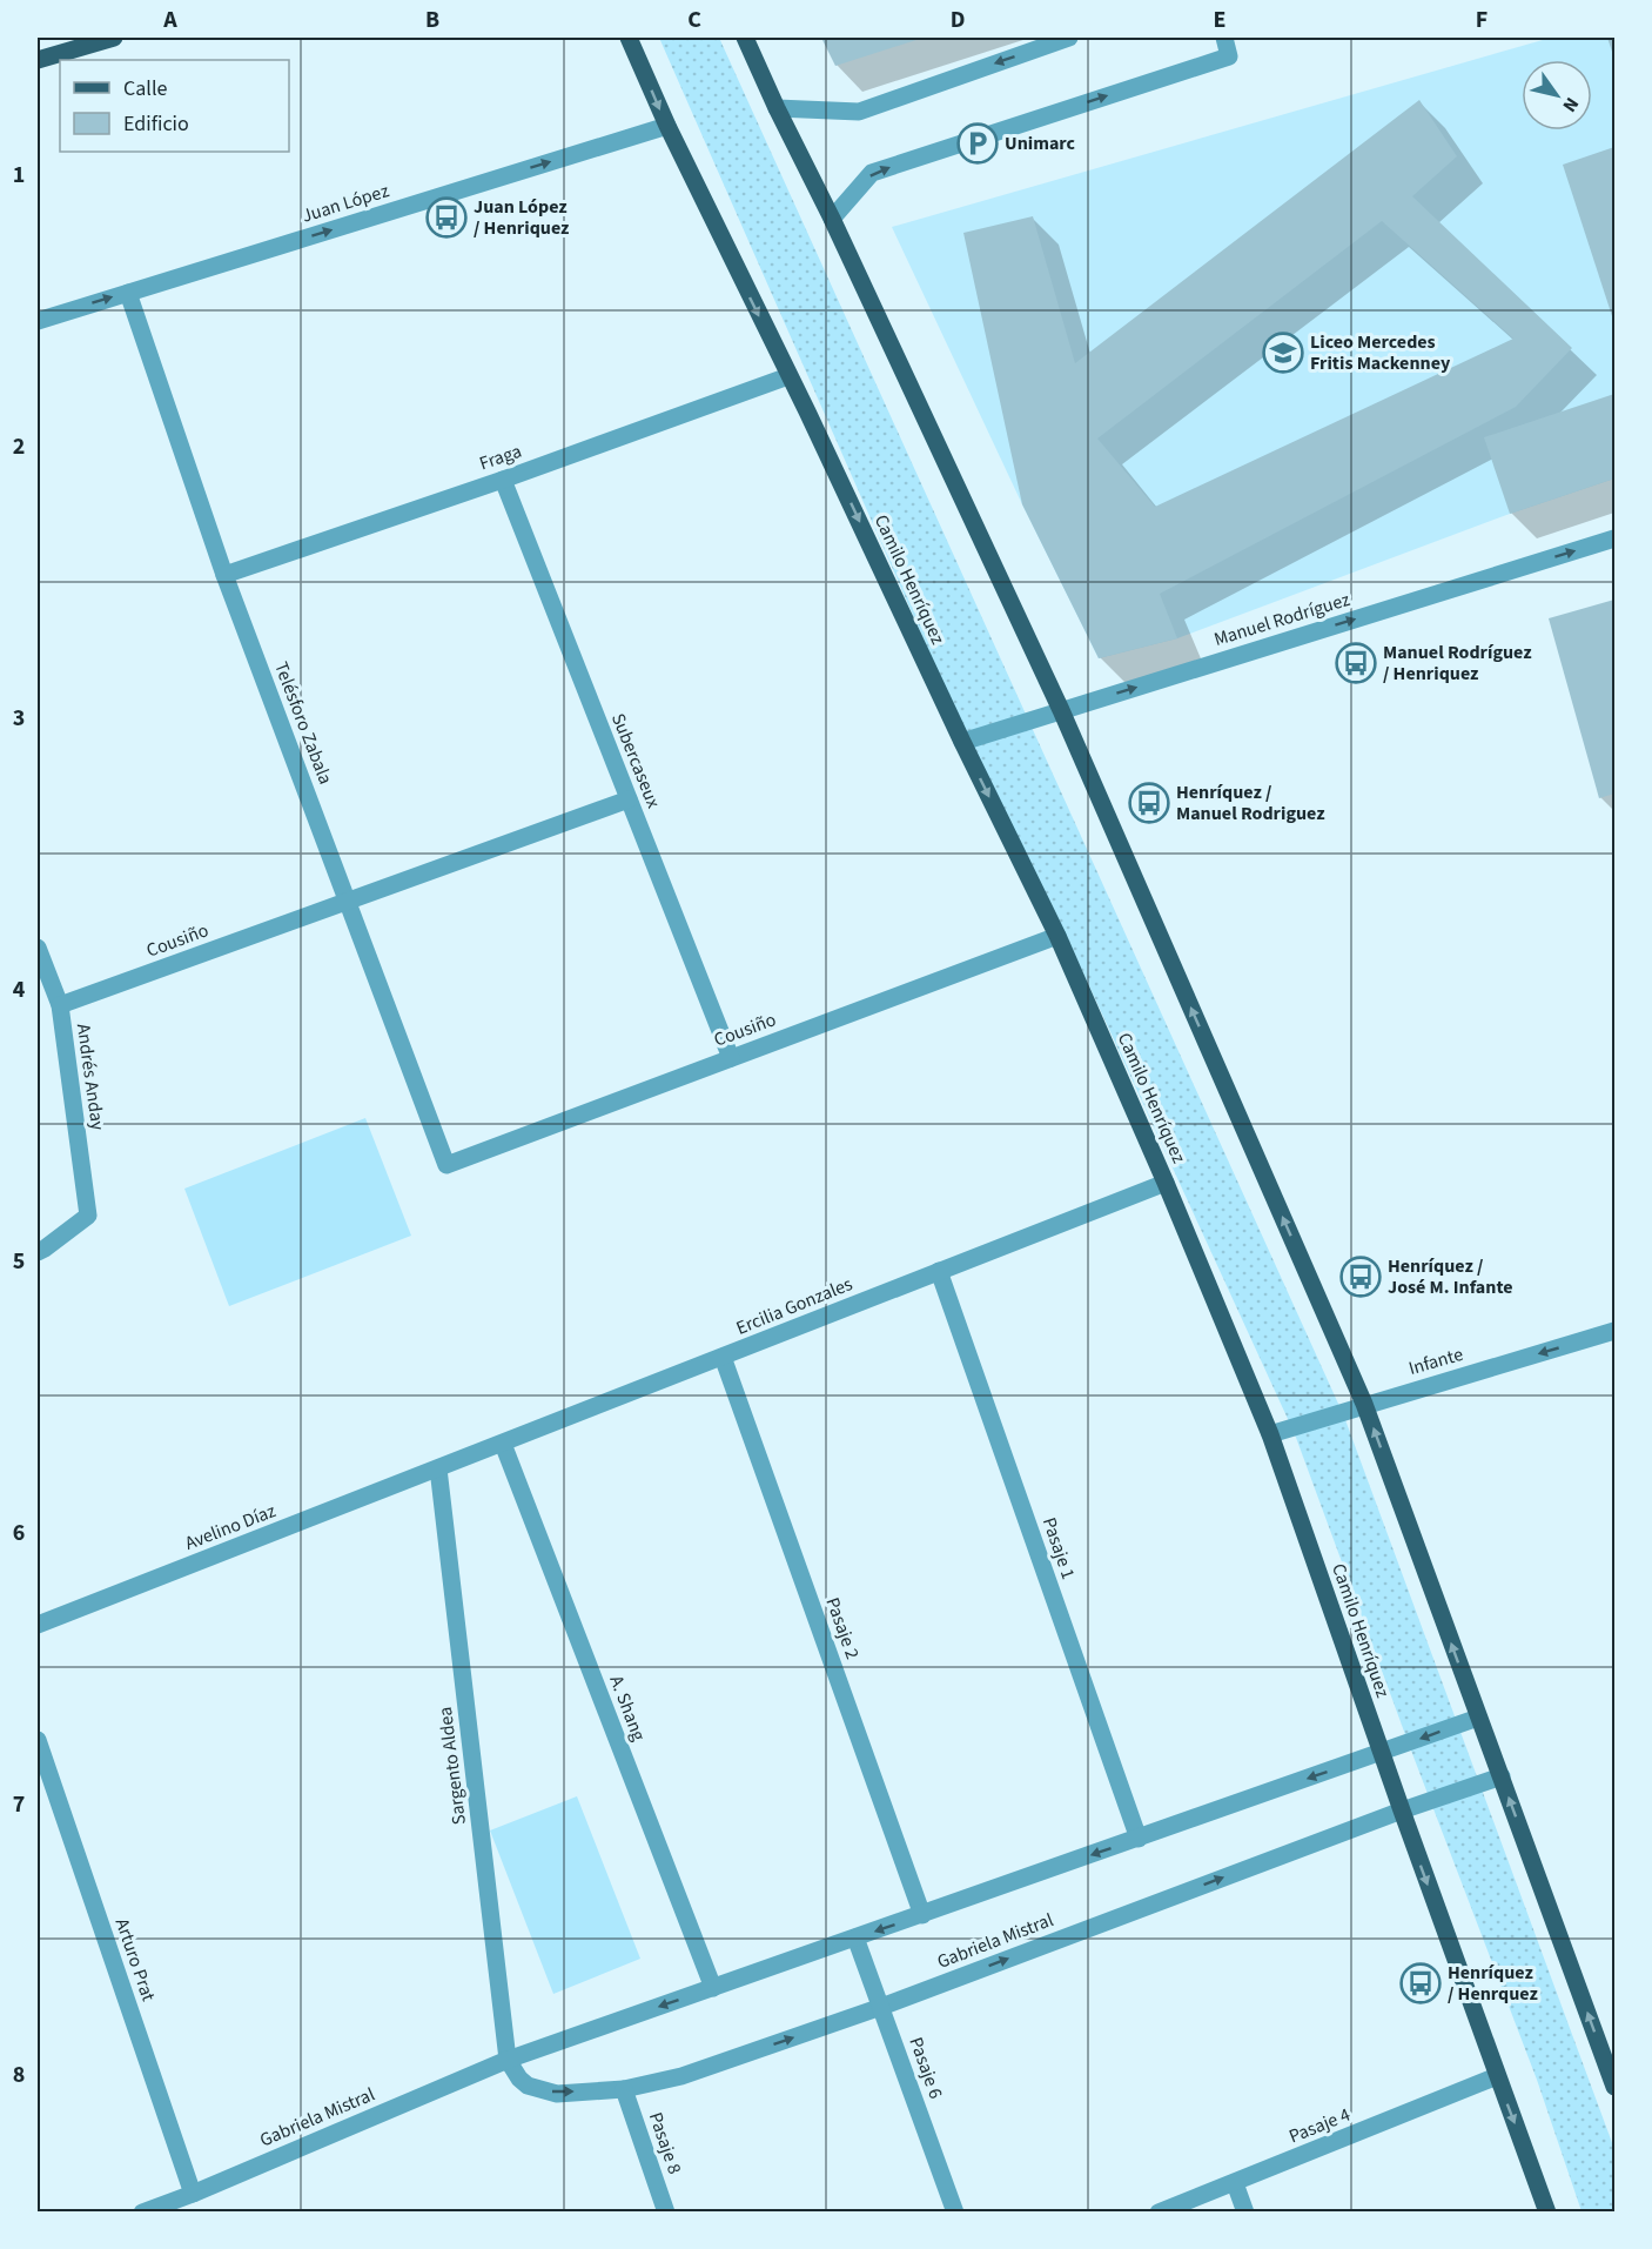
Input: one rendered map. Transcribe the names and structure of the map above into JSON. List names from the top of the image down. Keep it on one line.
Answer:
{"streets":{"main road":["Camilo Henríquez"],"street":["Juan López","Fraga","Manuel Rodríguez","Telésforo Zabala","Subercaseux","Cousiño","Andrés Anday","Ercilia Gonzales","Infante","Avelino Díaz","Pasaje 1","Pasaje 2","A. Shang","Sargento Aldea","Gabriela Mistral","Arturo Prat","Pasaje 6","Pasaje 4","Pasaje 8"]},"crossings":[["Juan López","Camilo Henríquez"],["Juan López","Telésforo Zabala"],["Fraga","Camilo Henríquez"],["Fraga","Telésforo Zabala"],["Fraga","Subercaseux"],["Camilo Henríquez","Manuel Rodríguez"],["Camilo Henríquez","Cousiño"],["Camilo Henríquez","Ercilia Gonzales"],["Camilo Henríquez","Infante"],["Camilo Henríquez","Gabriela Mistral"],["Camilo Henríquez","Pasaje 4"],["Telésforo Zabala","Cousiño"],["Subercaseux","Cousiño"],["Cousiño","Andrés Anday"],["Ercilia Gonzales","Avelino Díaz"],["Ercilia Gonzales","Pasaje 1"],["Ercilia Gonzales","Pasaje 2"],["Ercilia Gonzales","A. Shang"],["Ercilia Gonzales","Sargento Aldea"],["Avelino Díaz","Sargento Aldea"],["Pasaje 1","Gabriela Mistral"],["Pasaje 2","Gabriela Mistral"],["A. Shang","Gabriela Mistral"],["Sargento Aldea","Gabriela Mistral"],["Gabriela Mistral","Arturo Prat"],["Gabriela Mistral","Pasaje 6"],["Gabriela Mistral","Pasaje 8"]],"one_way":["Juan López","Manuel Rodríguez","Infante"],"places":{"parking":["Unimarc"],"bus stop":["Juan López / Henriquez","Manuel Rodríguez / Henriquez","Henríquez / Manuel Rodriguez","Henríquez / José M. Infante","Henríquez / Henrquez"],"school or university":["Liceo Mercedes Fritis Mackenney"]},"legend":["Calle","Edificio"],"north":"bottom right","grid":{"columns":["A","B","C","D","E","F"],"rows":["1","2","3","4","5","6","7","8"]}}
